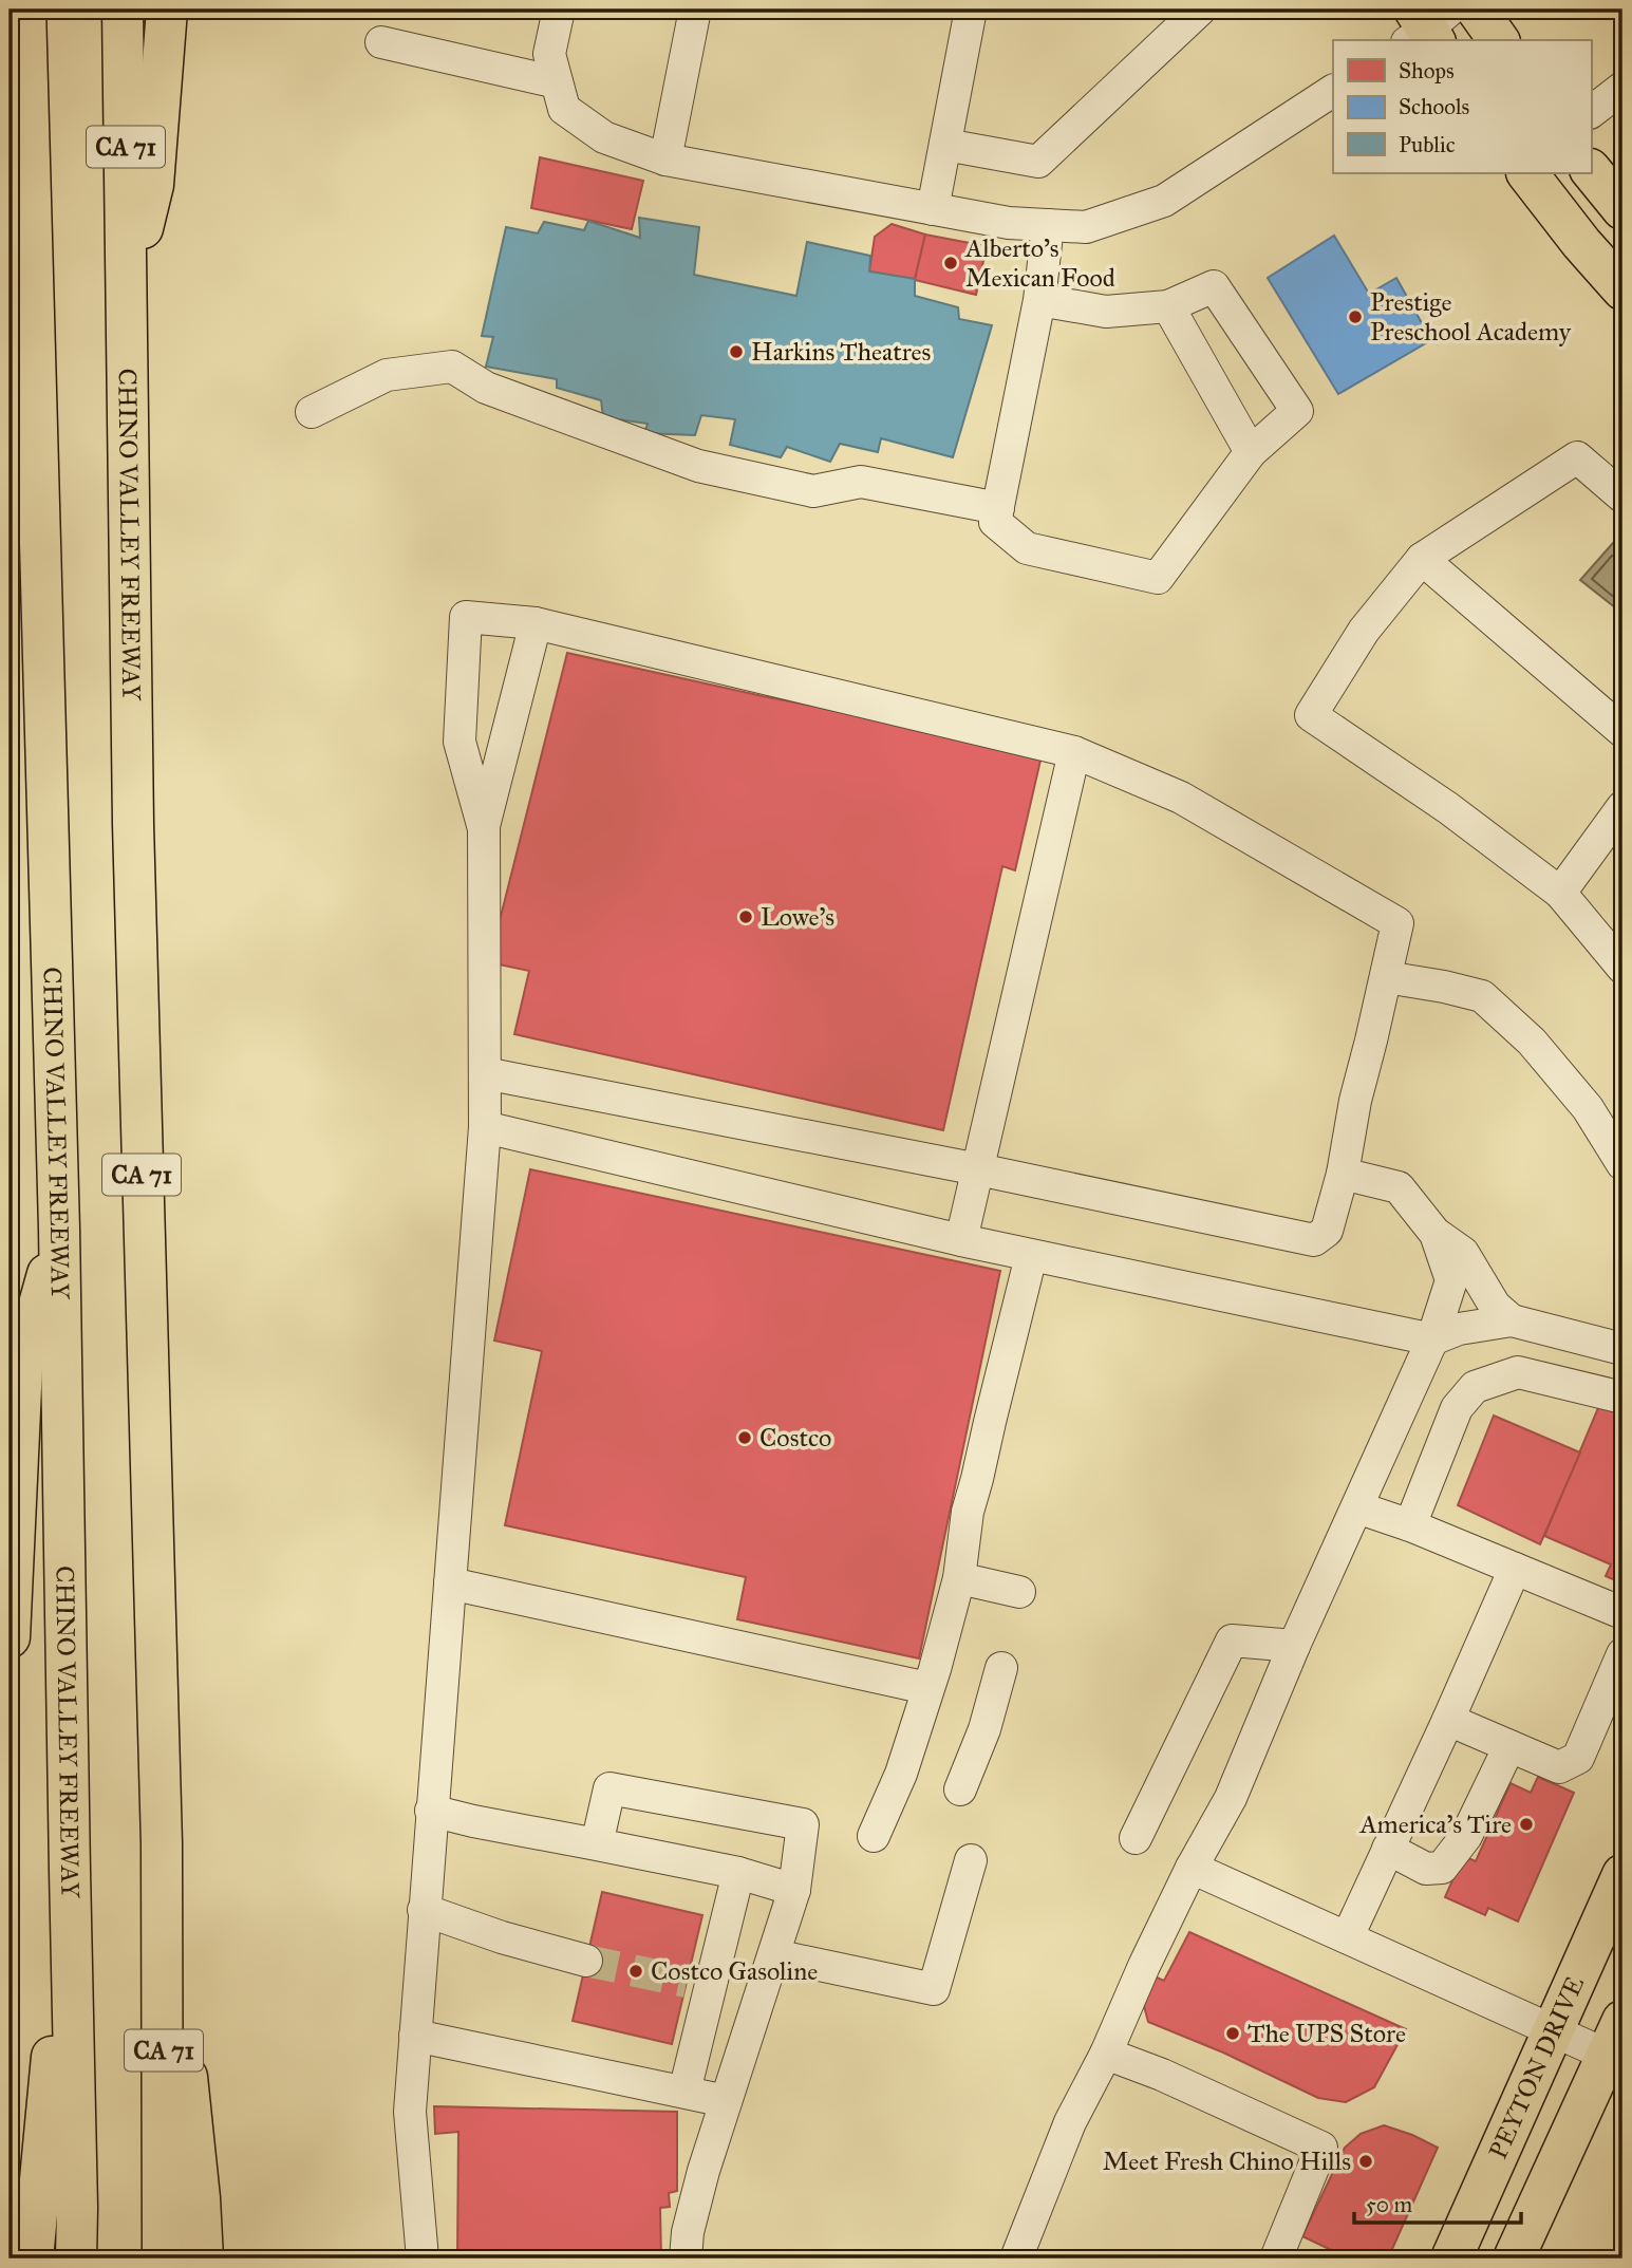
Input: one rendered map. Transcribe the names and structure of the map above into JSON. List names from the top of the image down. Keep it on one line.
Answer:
{"streets":{"main road":["CA 71","CHINO VALLEY FREEWAY","PEYTON DRIVE"]},"places":["Alberto's Mexican Food","Prestige Preschool Academy","Harkins Theatres","Lowe's","Costco","America's Tire","Costco Gasoline","The UPS Store","Meet Fresh Chino Hills"],"legend":["Shops","Schools","Public"],"scale_bar":"50 m"}
